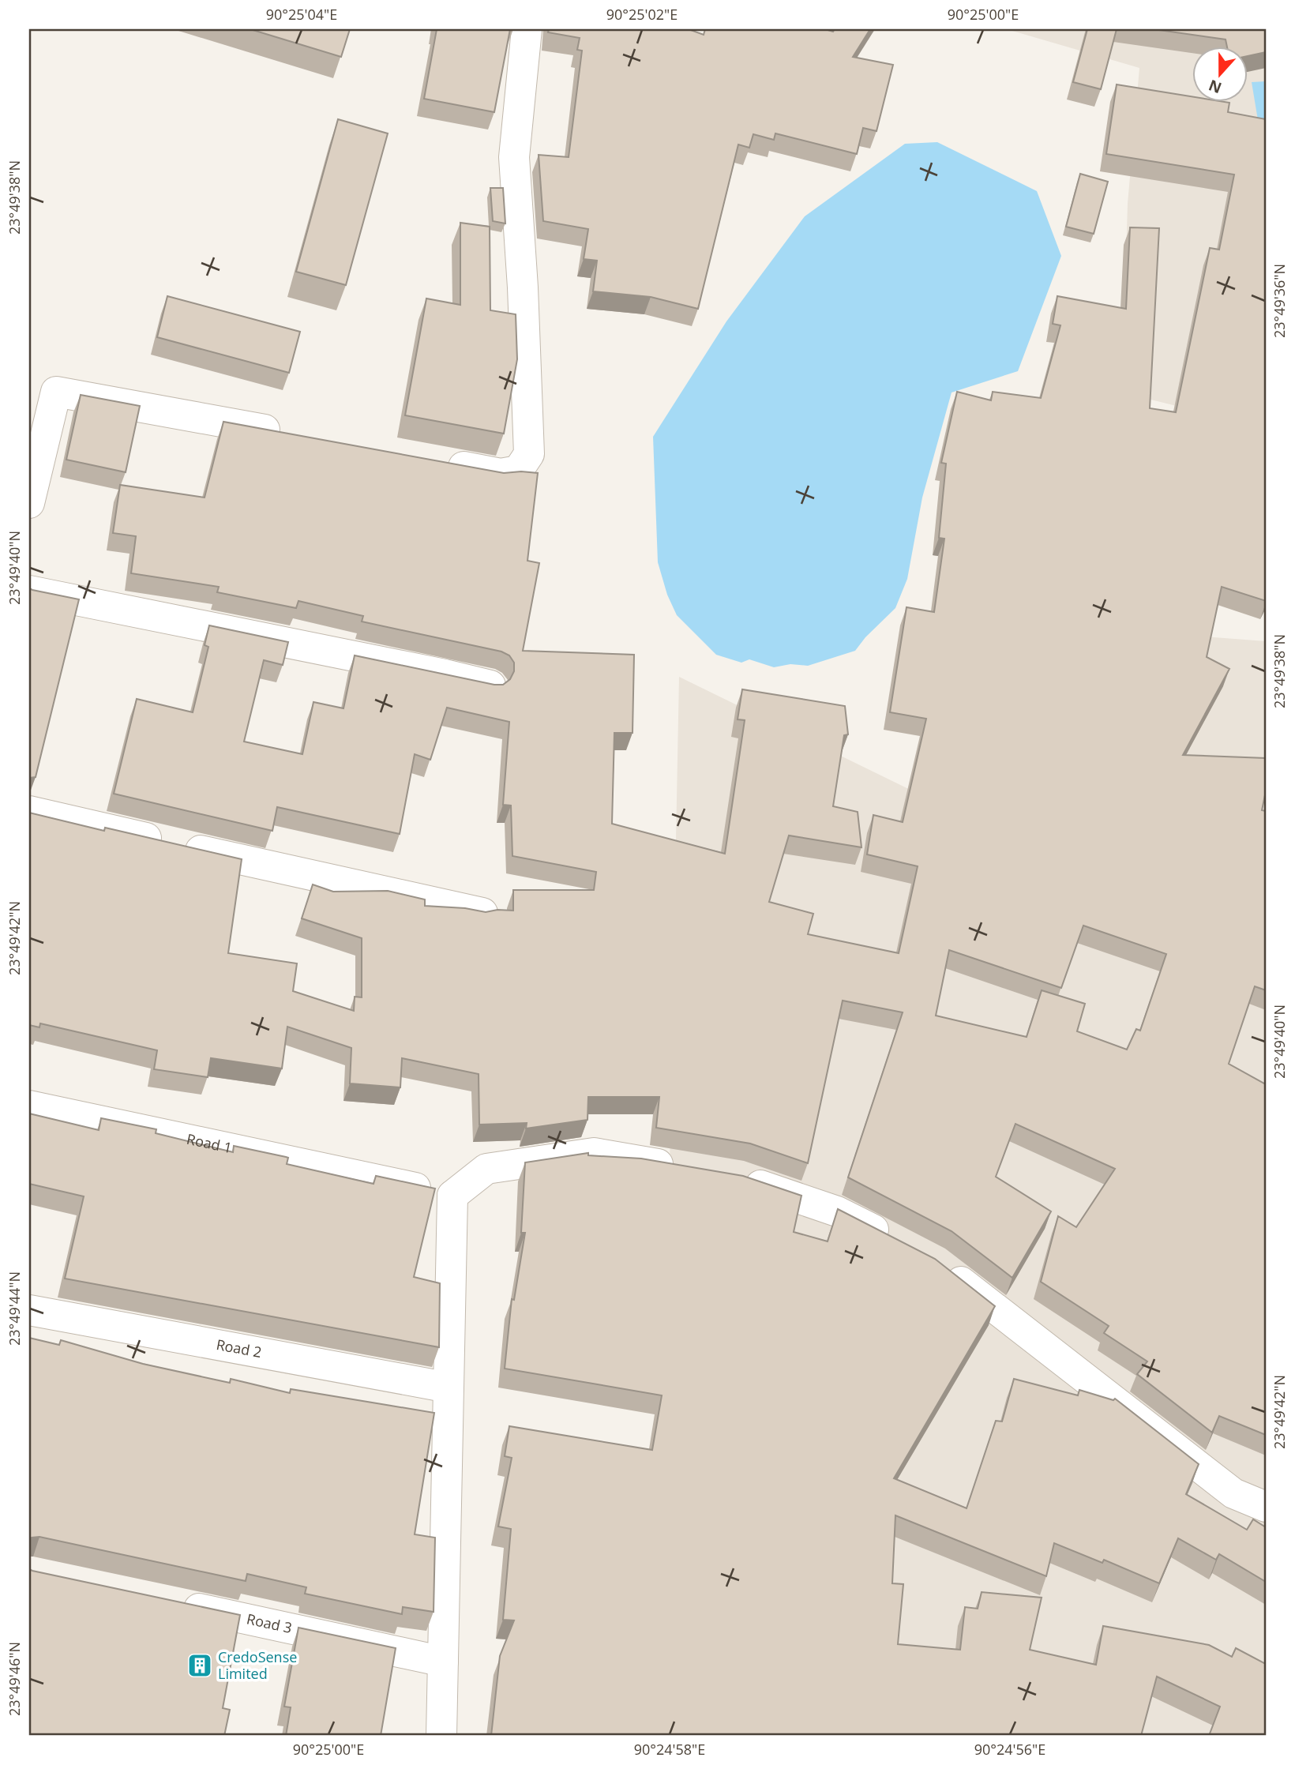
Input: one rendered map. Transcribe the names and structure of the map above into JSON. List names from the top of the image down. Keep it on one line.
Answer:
{"streets":{"street":["Road 1","Road 2","Road 3"]},"places":{"building":["CredoSense Limited"]},"north":"bottom","coordinates":["90°25'04\"E","90°25'02\"E","90°25'00\"E","23°49'38\"N","23°49'36\"N","23°49'40\"N","23°49'42\"N","23°49'44\"N","23°49'46\"N","90°24'58\"E","90°24'56\"E"]}
